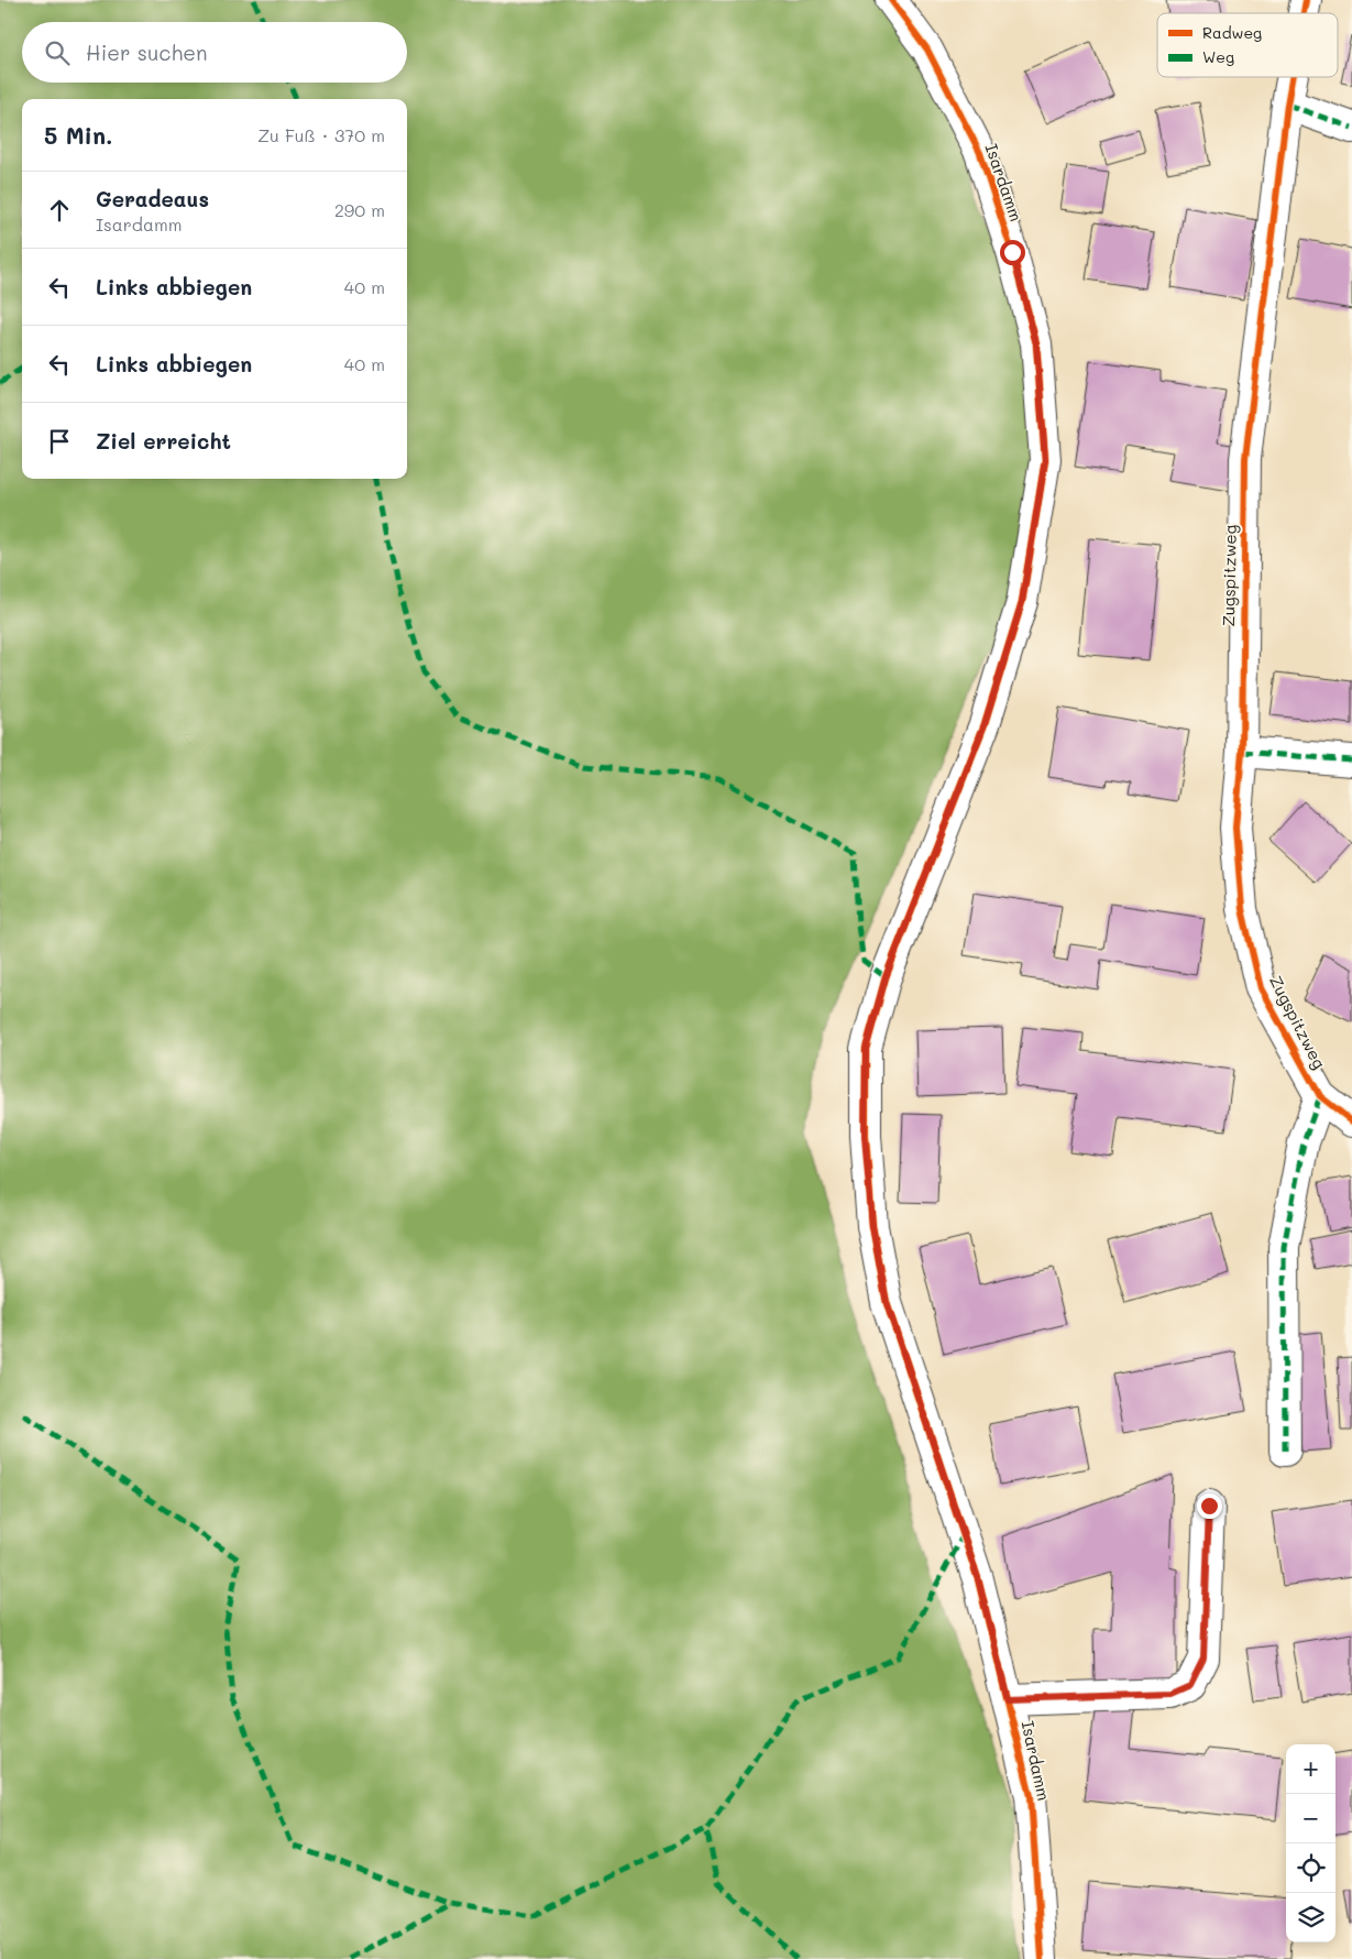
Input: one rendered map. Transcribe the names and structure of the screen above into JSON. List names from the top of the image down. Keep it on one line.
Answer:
{"streets":{"street":["Isardamm","Zugspitzweg"]},"legend":["Radweg","Weg"],"page":{"search":"Hier suchen","heading":["5 Min.","Zu Fuß · 370 m"],"list":[["Geradeaus","Isardamm","290 m"],["Links abbiegen","40 m"],["Links abbiegen","40 m"],"Ziel erreicht"],"map_buttons":["+","−"]}}
